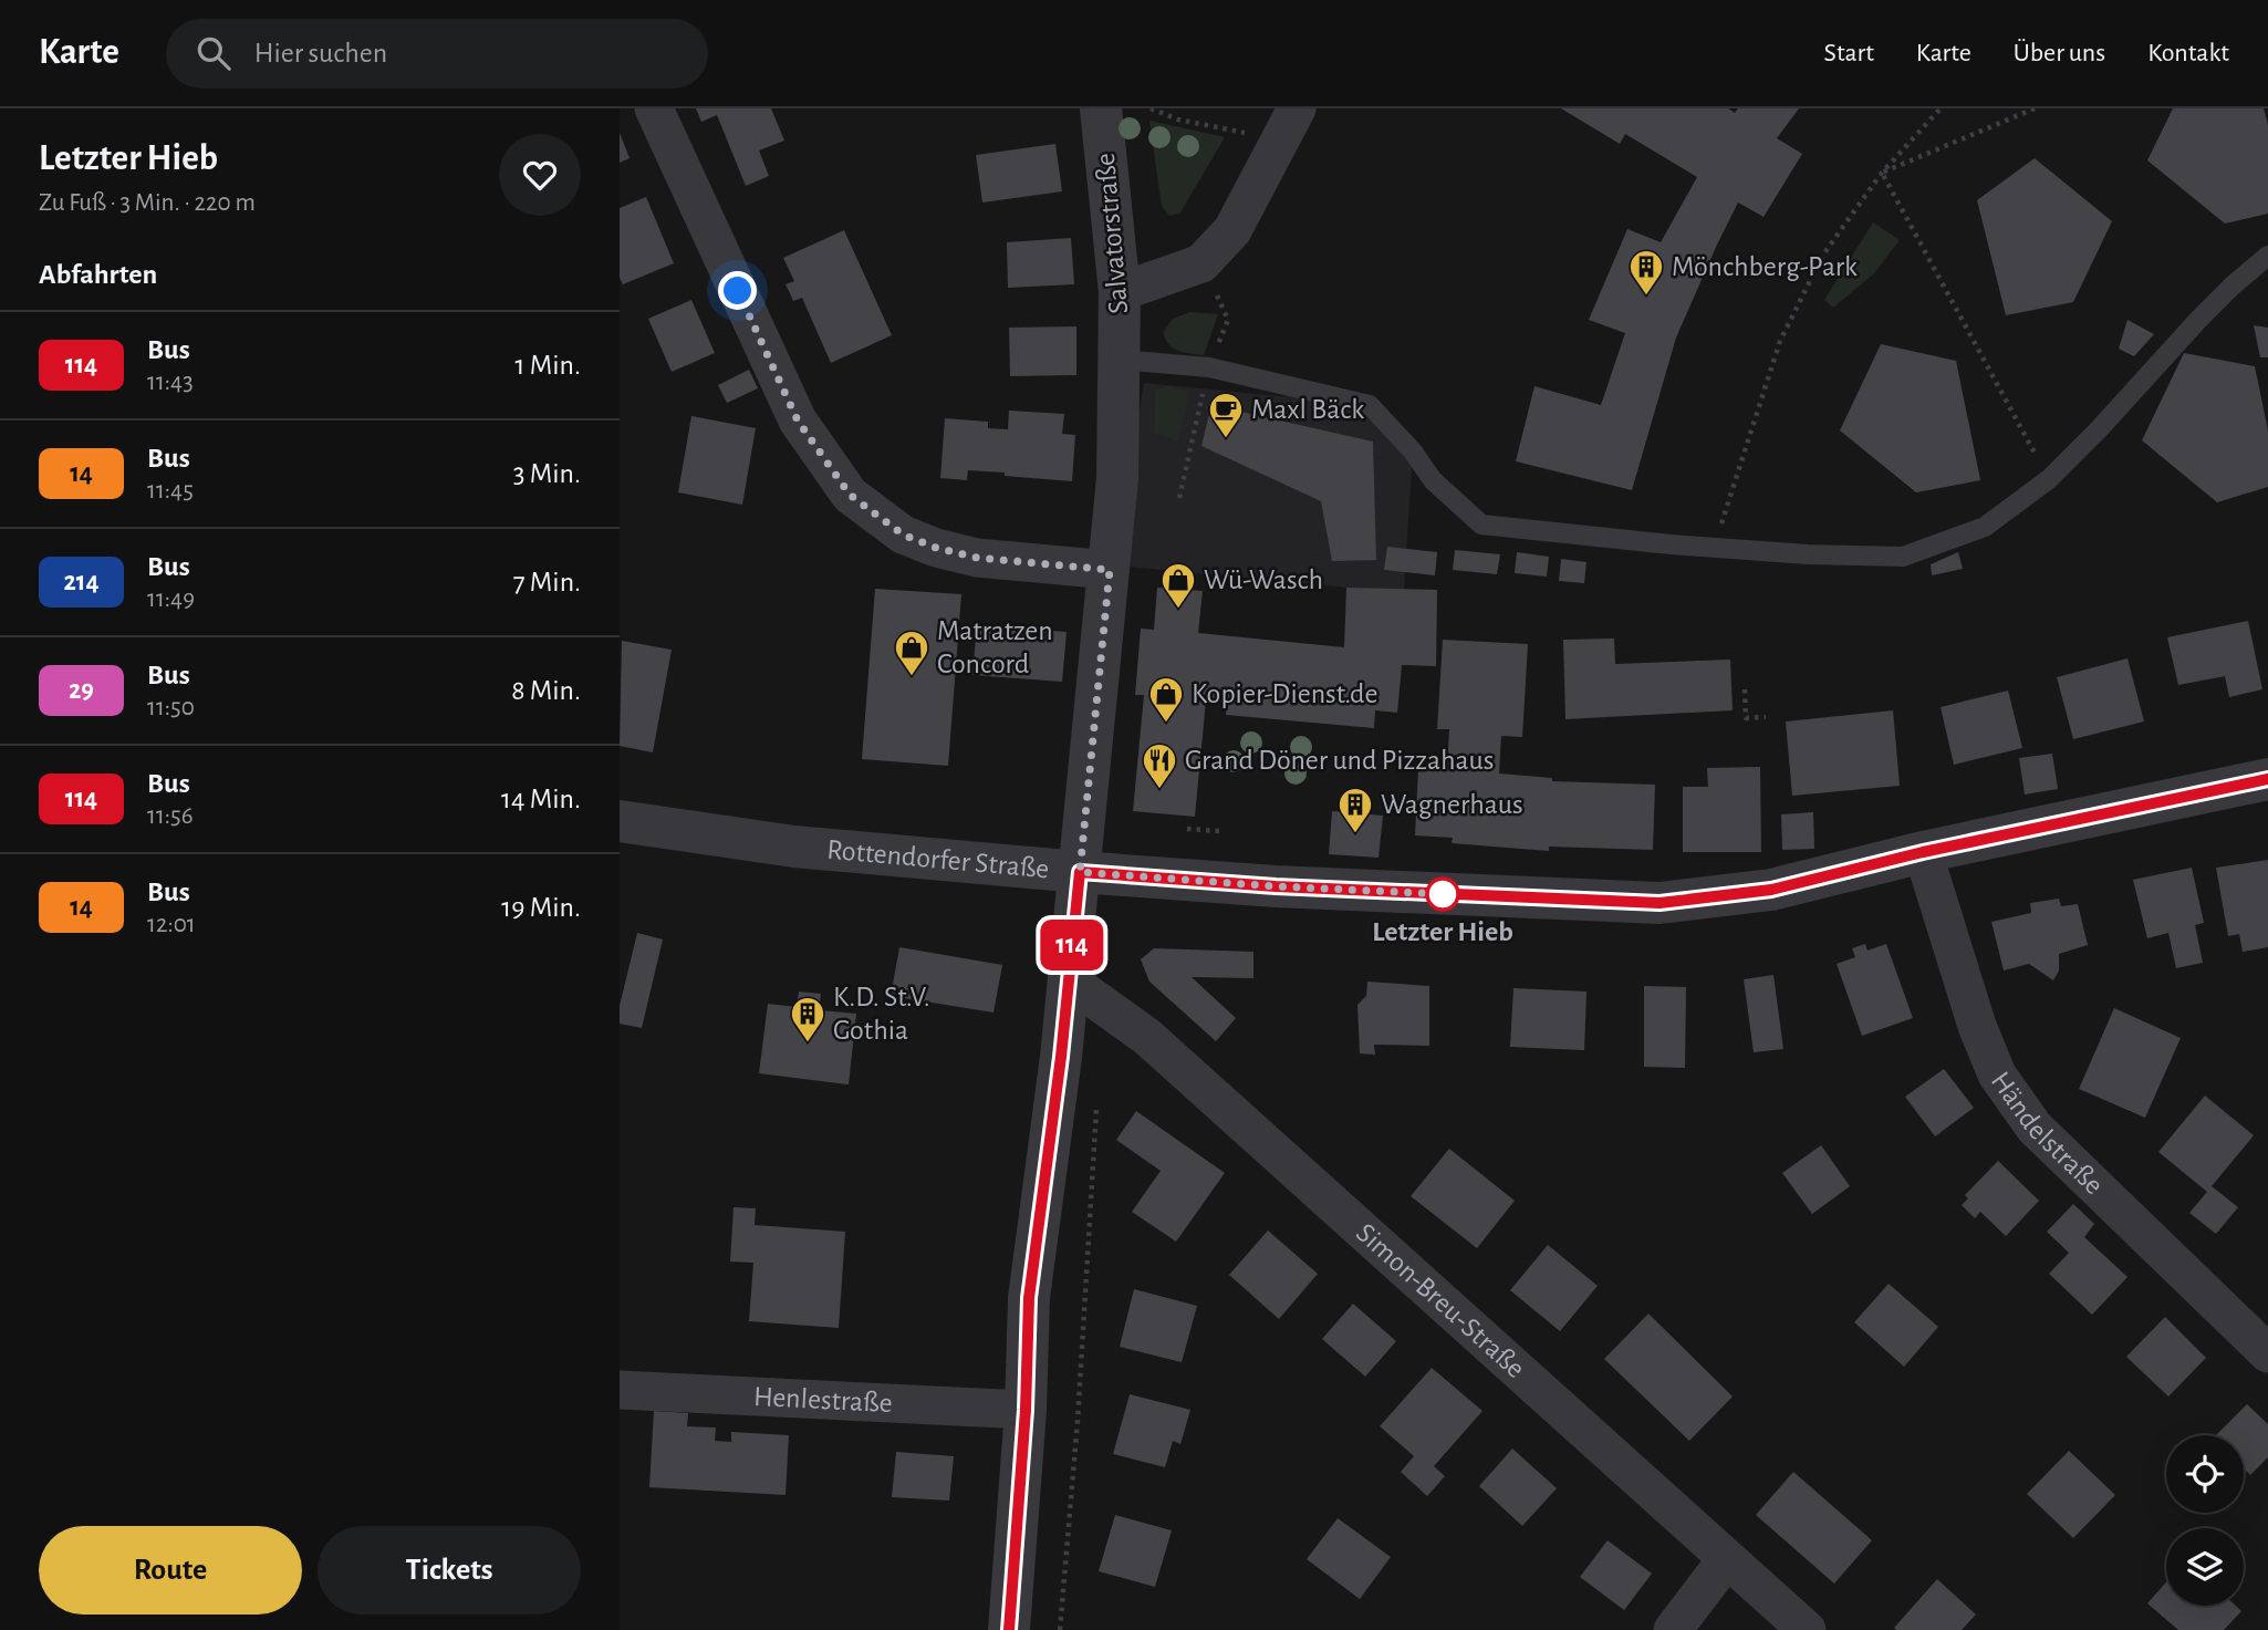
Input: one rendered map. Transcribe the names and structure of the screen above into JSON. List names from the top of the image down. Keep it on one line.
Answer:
{"streets":{"street":["Salvatorstraße","Rottendorfer Straße","Händelstraße","Simon-Breu-Straße","Henlestraße"]},"crossings":[["Salvatorstraße","Rottendorfer Straße"],["Salvatorstraße","Simon-Breu-Straße"],["Salvatorstraße","Henlestraße"],["Rottendorfer Straße","Händelstraße"]],"places":{"building":["Mönchberg-Park","Wagnerhaus","K.D. St.V. Gothia"],"cafe":["Maxl Bäck"],"shop":["Wü-Wasch","Matratzen Concord","Kopier-Dienst.de"],"restaurant":["Grand Döner und Pizzahaus"],"other":["Letzter Hieb"]},"lines":["bus line 114"],"page":{"header":"Karte","search":"Hier suchen","nav":["Start","Karte","Über uns","Kontakt"],"heading":[["Letzter Hieb","Zu Fuß · 3 Min. · 220 m"],"Abfahrten"],"on_map":"114","list":[{"mark":"114","name":"Bus","note":"11:43","value":"1 Min."},{"mark":"14","name":"Bus","note":"11:45","value":"3 Min."},{"mark":"214","name":"Bus","note":"11:49","value":"7 Min."},{"mark":"29","name":"Bus","note":"11:50","value":"8 Min."},{"mark":"114","name":"Bus","note":"11:56","value":"14 Min."},{"mark":"14","name":"Bus","note":"12:01","value":"19 Min."}],"buttons":["Route","Tickets"]}}
